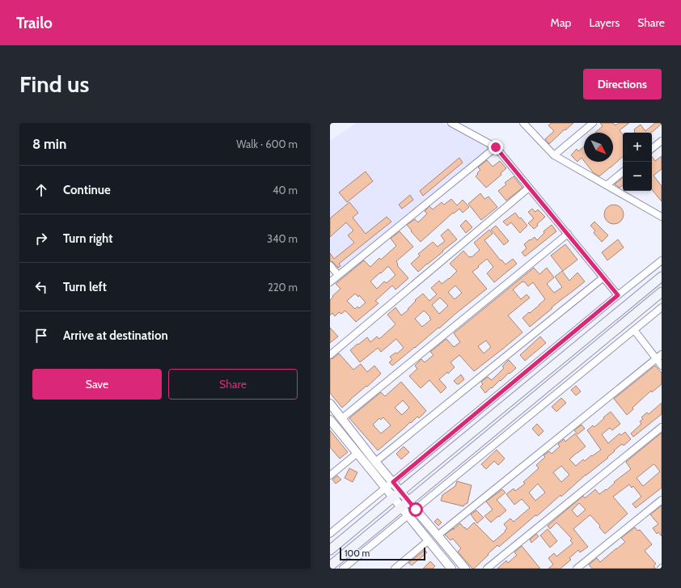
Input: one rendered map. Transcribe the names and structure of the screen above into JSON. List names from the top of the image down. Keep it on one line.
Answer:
{"scale_bar":"100 m","north":"bottom right","page":{"header":"Trailo","nav":["Map","Layers","Share"],"buttons":["Directions",["Save","Share"]],"title":"Find us","heading":["8 min","Walk · 600 m"],"map_buttons":["+","−"],"list":[["Continue","40 m"],["Turn right","340 m"],["Turn left","220 m"],"Arrive at destination"],"scale":"100 m"}}
